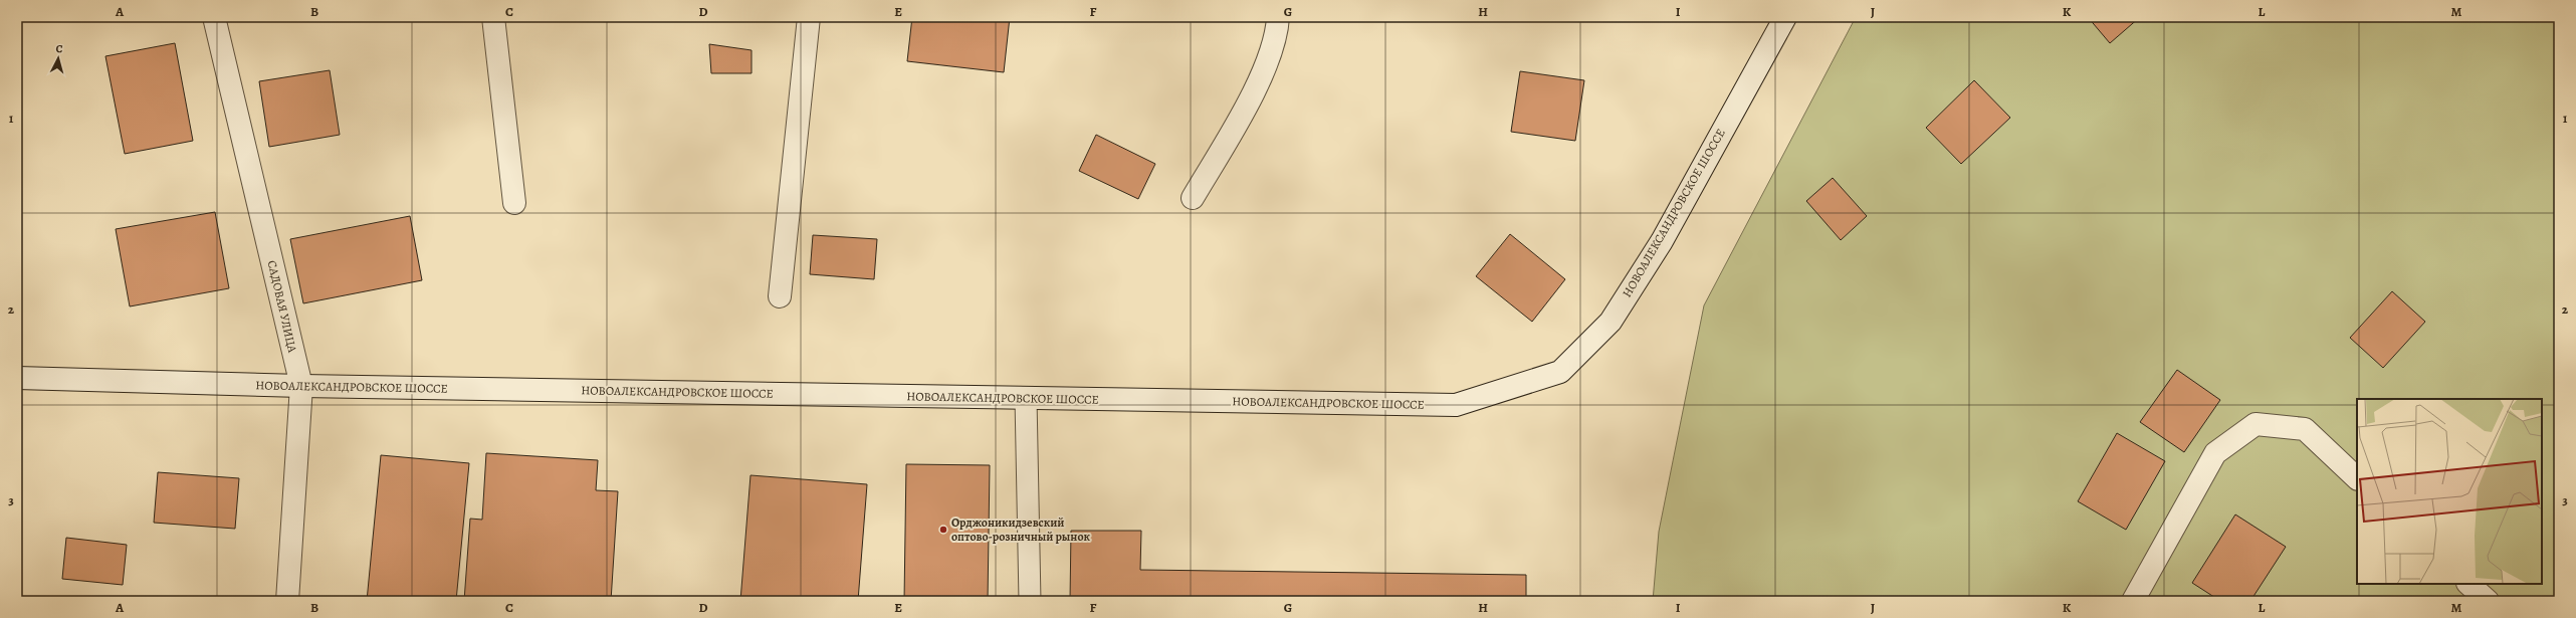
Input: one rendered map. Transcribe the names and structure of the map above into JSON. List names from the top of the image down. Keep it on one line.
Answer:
{"streets":{"main road":["НОВОАЛЕКСАНДРОВСКОЕ ШОССЕ","САДОВАЯ УЛИЦА"]},"crossings":[["НОВОАЛЕКСАНДРОВСКОЕ ШОССЕ","САДОВАЯ УЛИЦА"]],"places":["Орджоникидзевский оптово-розничный рынок"],"north":"top","grid":{"columns":["A","B","C","D","E","F","G","H","I","J","K","L","M"],"rows":["1","2","3"]}}
